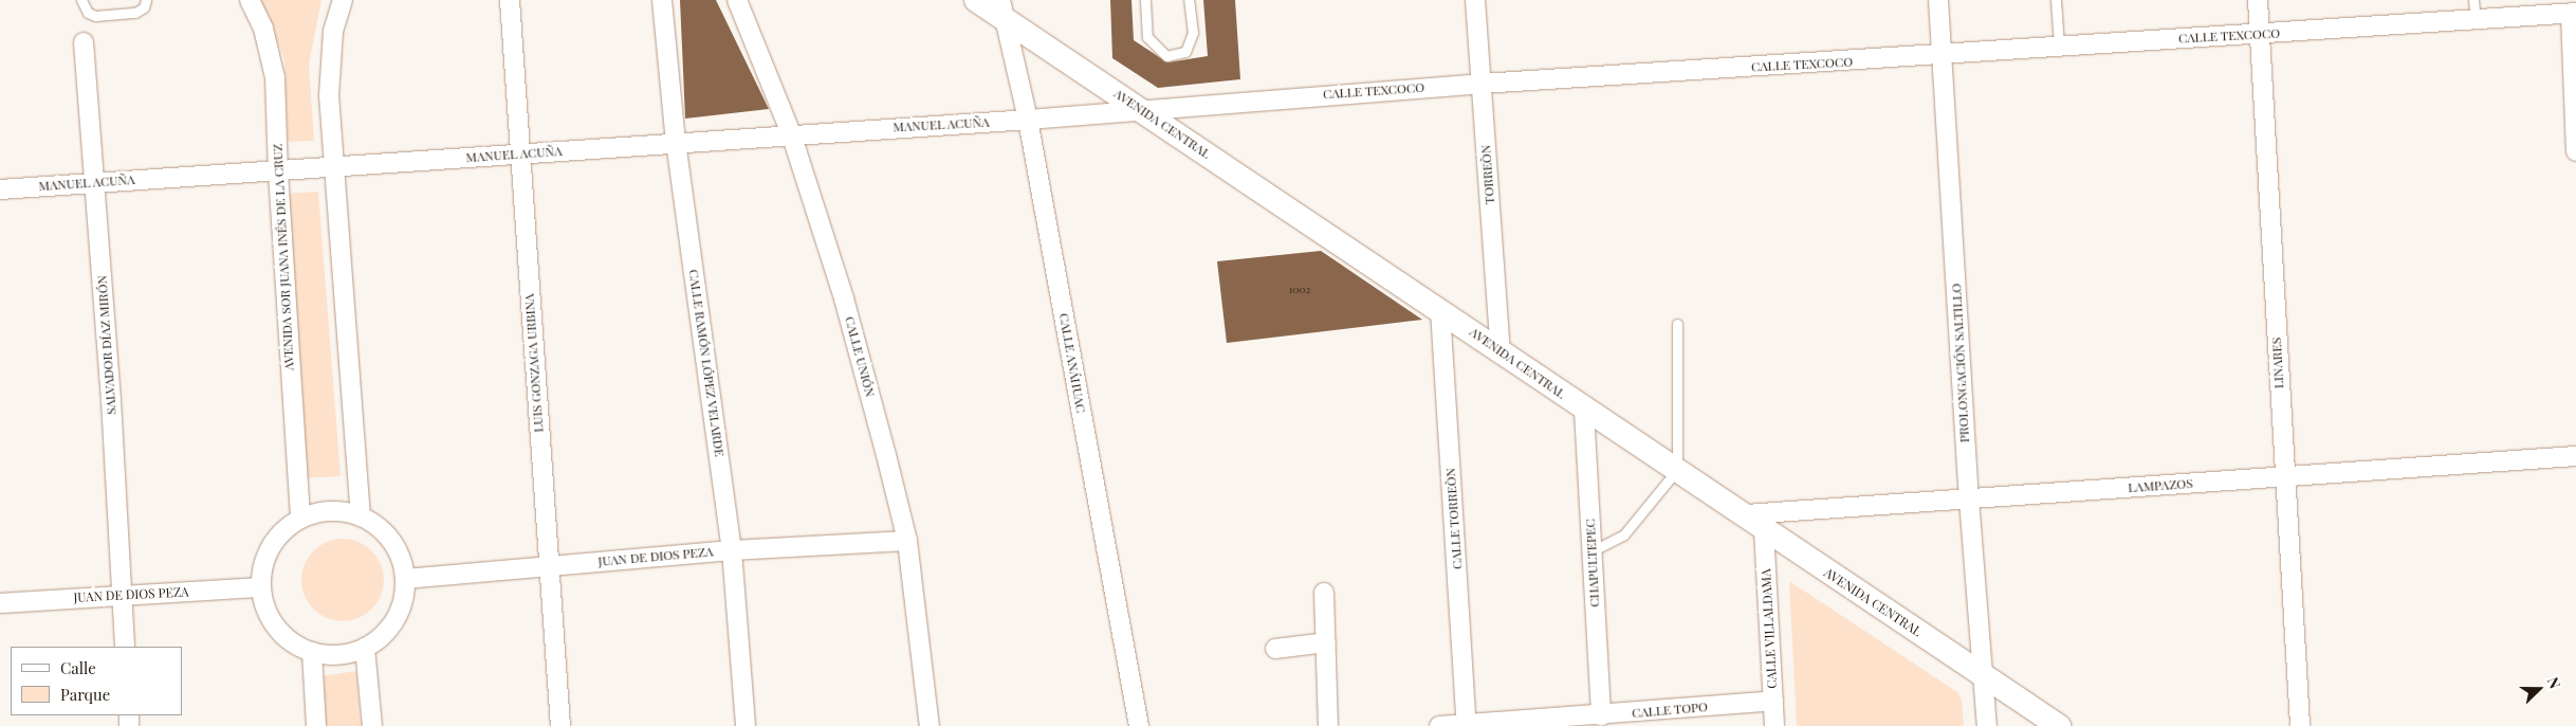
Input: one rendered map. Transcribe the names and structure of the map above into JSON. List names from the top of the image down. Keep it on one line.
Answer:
{"streets":{"street":["CALLE TEXCOCO","AVENIDA CENTRAL","MANUEL ACUÑA","TORREÒN","AVENIDA SOR JUANA INÉS DE LA CRUZ","SALVADOR DÍAZ MIRÓN","CALLE UNIÓN","LUIS GONZAGA URBINA","CALLE RAMÓN LÓPEZ VELARDE","CALLE ANÁHUAC","PROLONGACIÓN SALTILLO","LINARES","LAMPAZOS","CALLE TORREÒN","JUAN DE DIOS PEZA","CHAPULTEPEC","CALLE VILLALDAMA","CALLE TOPO"]},"crossings":[["CALLE TEXCOCO","AVENIDA CENTRAL"],["CALLE TEXCOCO","MANUEL ACUÑA"],["CALLE TEXCOCO","TORREÒN"],["CALLE TEXCOCO","CALLE ANÁHUAC"],["CALLE TEXCOCO","PROLONGACIÓN SALTILLO"],["CALLE TEXCOCO","LINARES"],["AVENIDA CENTRAL","TORREÒN"],["AVENIDA CENTRAL","CALLE ANÁHUAC"],["AVENIDA CENTRAL","PROLONGACIÓN SALTILLO"],["AVENIDA CENTRAL","LAMPAZOS"],["AVENIDA CENTRAL","CALLE TORREÒN"],["AVENIDA CENTRAL","CHAPULTEPEC"],["AVENIDA CENTRAL","CALLE VILLALDAMA"],["MANUEL ACUÑA","AVENIDA SOR JUANA INÉS DE LA CRUZ"],["MANUEL ACUÑA","SALVADOR DÍAZ MIRÓN"],["MANUEL ACUÑA","CALLE UNIÓN"],["MANUEL ACUÑA","LUIS GONZAGA URBINA"],["MANUEL ACUÑA","CALLE RAMÓN LÓPEZ VELARDE"],["MANUEL ACUÑA","CALLE ANÁHUAC"],["AVENIDA SOR JUANA INÉS DE LA CRUZ","JUAN DE DIOS PEZA"],["SALVADOR DÍAZ MIRÓN","JUAN DE DIOS PEZA"],["CALLE UNIÓN","JUAN DE DIOS PEZA"],["LUIS GONZAGA URBINA","JUAN DE DIOS PEZA"],["CALLE RAMÓN LÓPEZ VELARDE","JUAN DE DIOS PEZA"],["PROLONGACIÓN SALTILLO","LAMPAZOS"],["LINARES","LAMPAZOS"],["CALLE TORREÒN","CALLE TOPO"],["CHAPULTEPEC","CALLE TOPO"],["CALLE VILLALDAMA","CALLE TOPO"]],"house_numbers":["1002"],"legend":["Calle","Parque"],"north":"right"}
